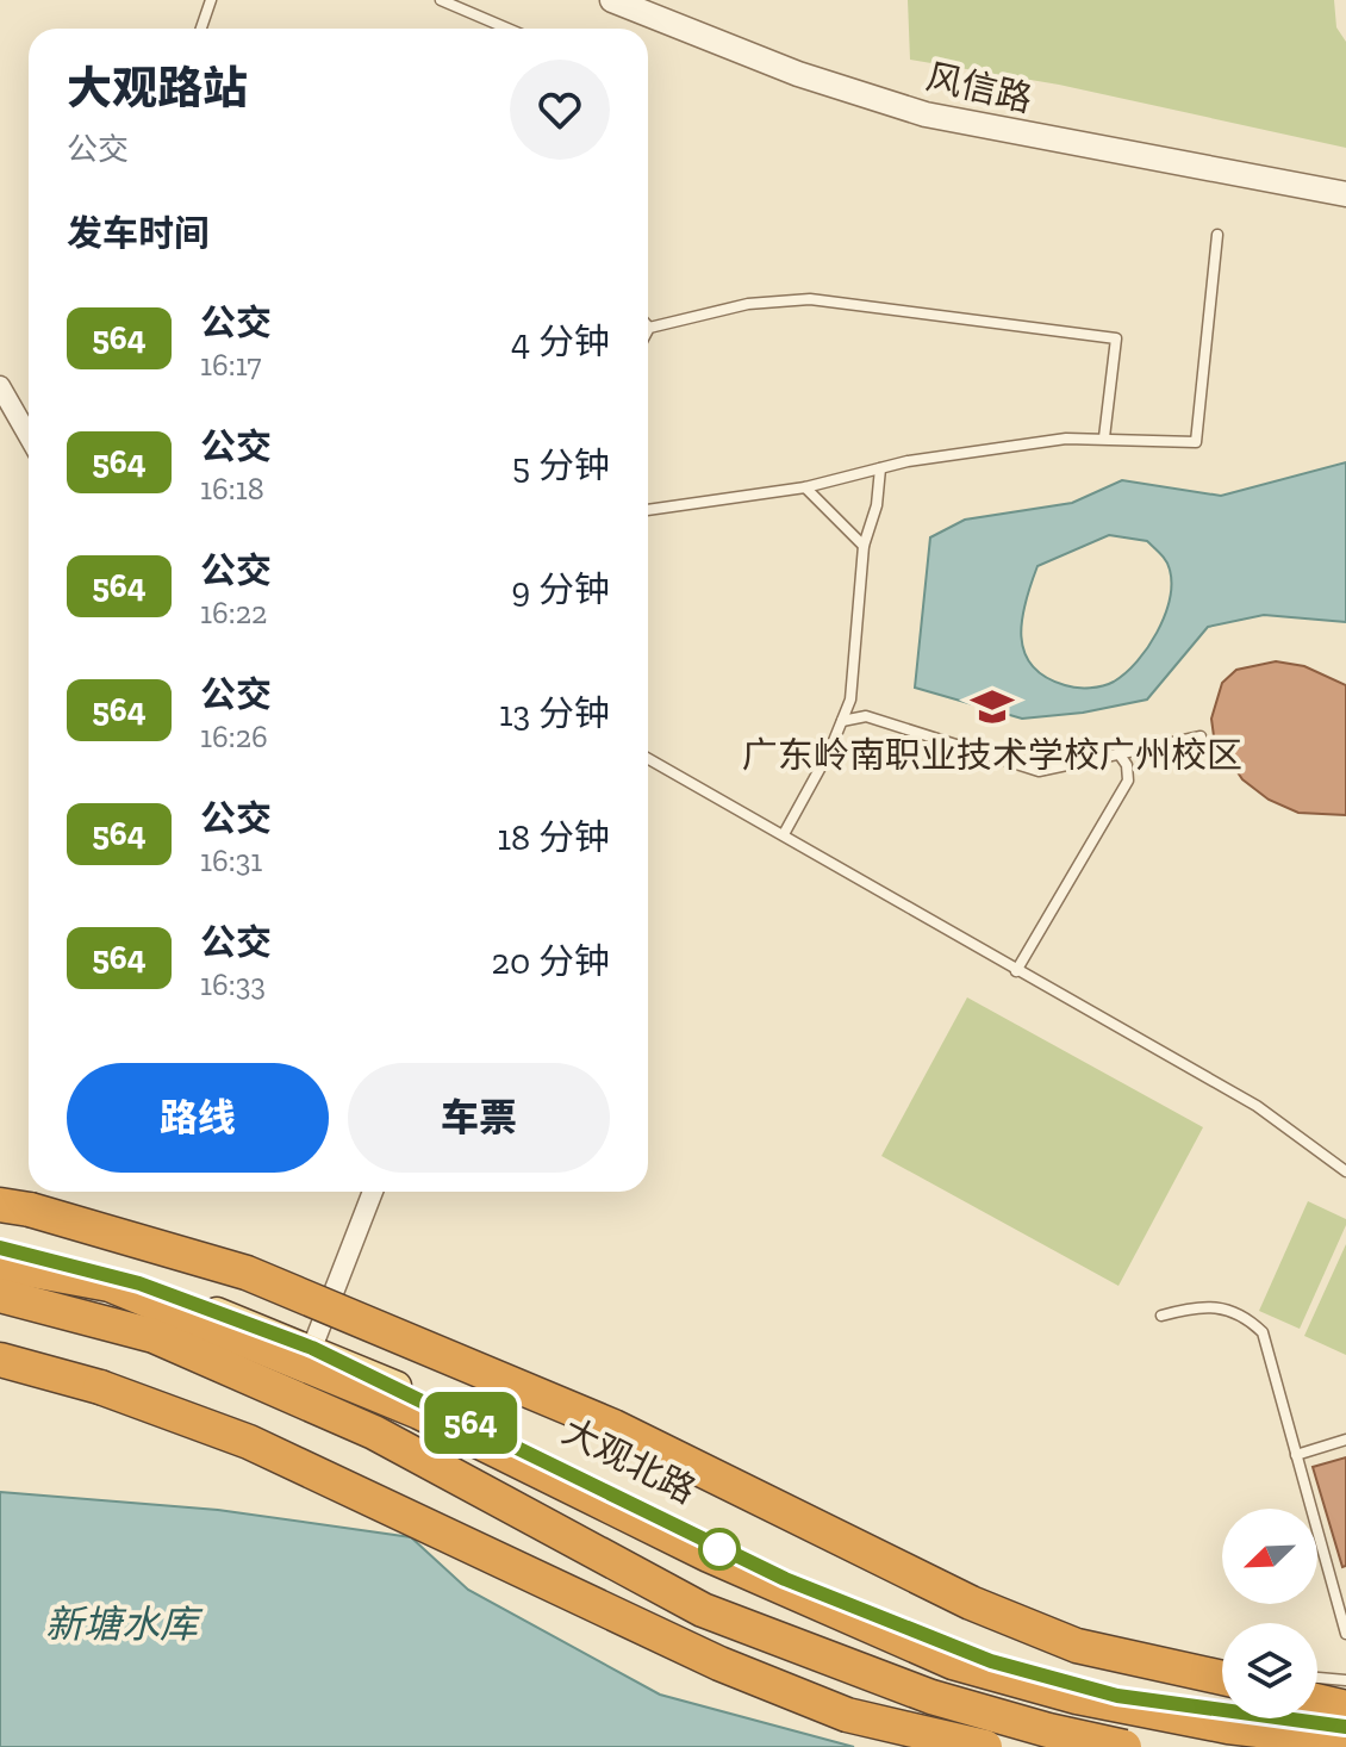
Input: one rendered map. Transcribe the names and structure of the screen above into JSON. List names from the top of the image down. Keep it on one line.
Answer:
{"streets":{"main road":["大观北路"],"street":["风信路"]},"water":["新塘水库"],"places":{"school or university":["广东岭南职业技术学校广州校区"]},"lines":["bus line 564"],"north":"bottom left","page":{"on_map":"564","heading":[["大观路站","公交"],"发车时间"],"list":[{"mark":"564","name":"公交","note":"16:17","value":"4 分钟"},{"mark":"564","name":"公交","note":"16:18","value":"5 分钟"},{"mark":"564","name":"公交","note":"16:22","value":"9 分钟"},{"mark":"564","name":"公交","note":"16:26","value":"13 分钟"},{"mark":"564","name":"公交","note":"16:31","value":"18 分钟"},{"mark":"564","name":"公交","note":"16:33","value":"20 分钟"}],"buttons":["路线","车票"]}}
